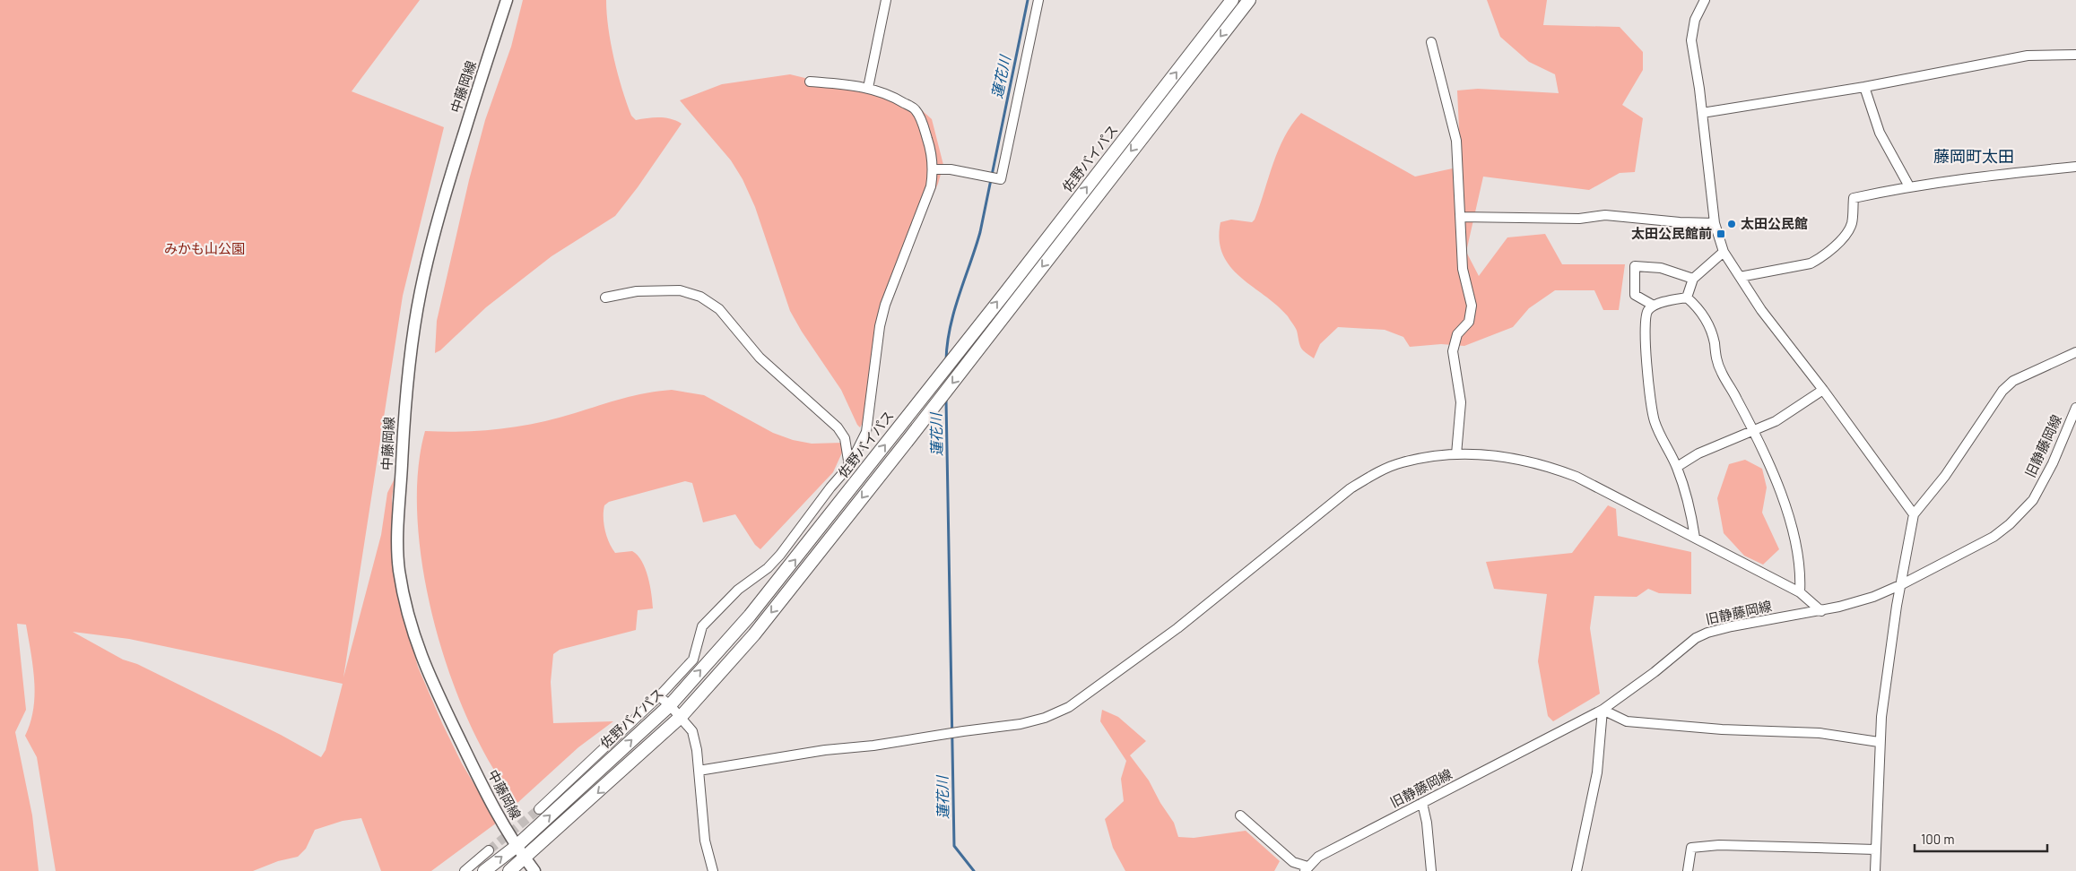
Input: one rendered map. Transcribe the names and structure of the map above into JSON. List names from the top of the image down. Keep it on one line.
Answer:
{"streets":{"highway":["佐野バイパス"],"main road":["中藤岡線"],"street":["旧静藤岡線"]},"crossings":[["中藤岡線","佐野バイパス"]],"districts":["藤岡町太田"],"water":["蓮花川"],"parks":["みかも山公園"],"places":{"other":["太田公民館"],"transit":["太田公民館前"]},"scale_bar":"100 m"}
